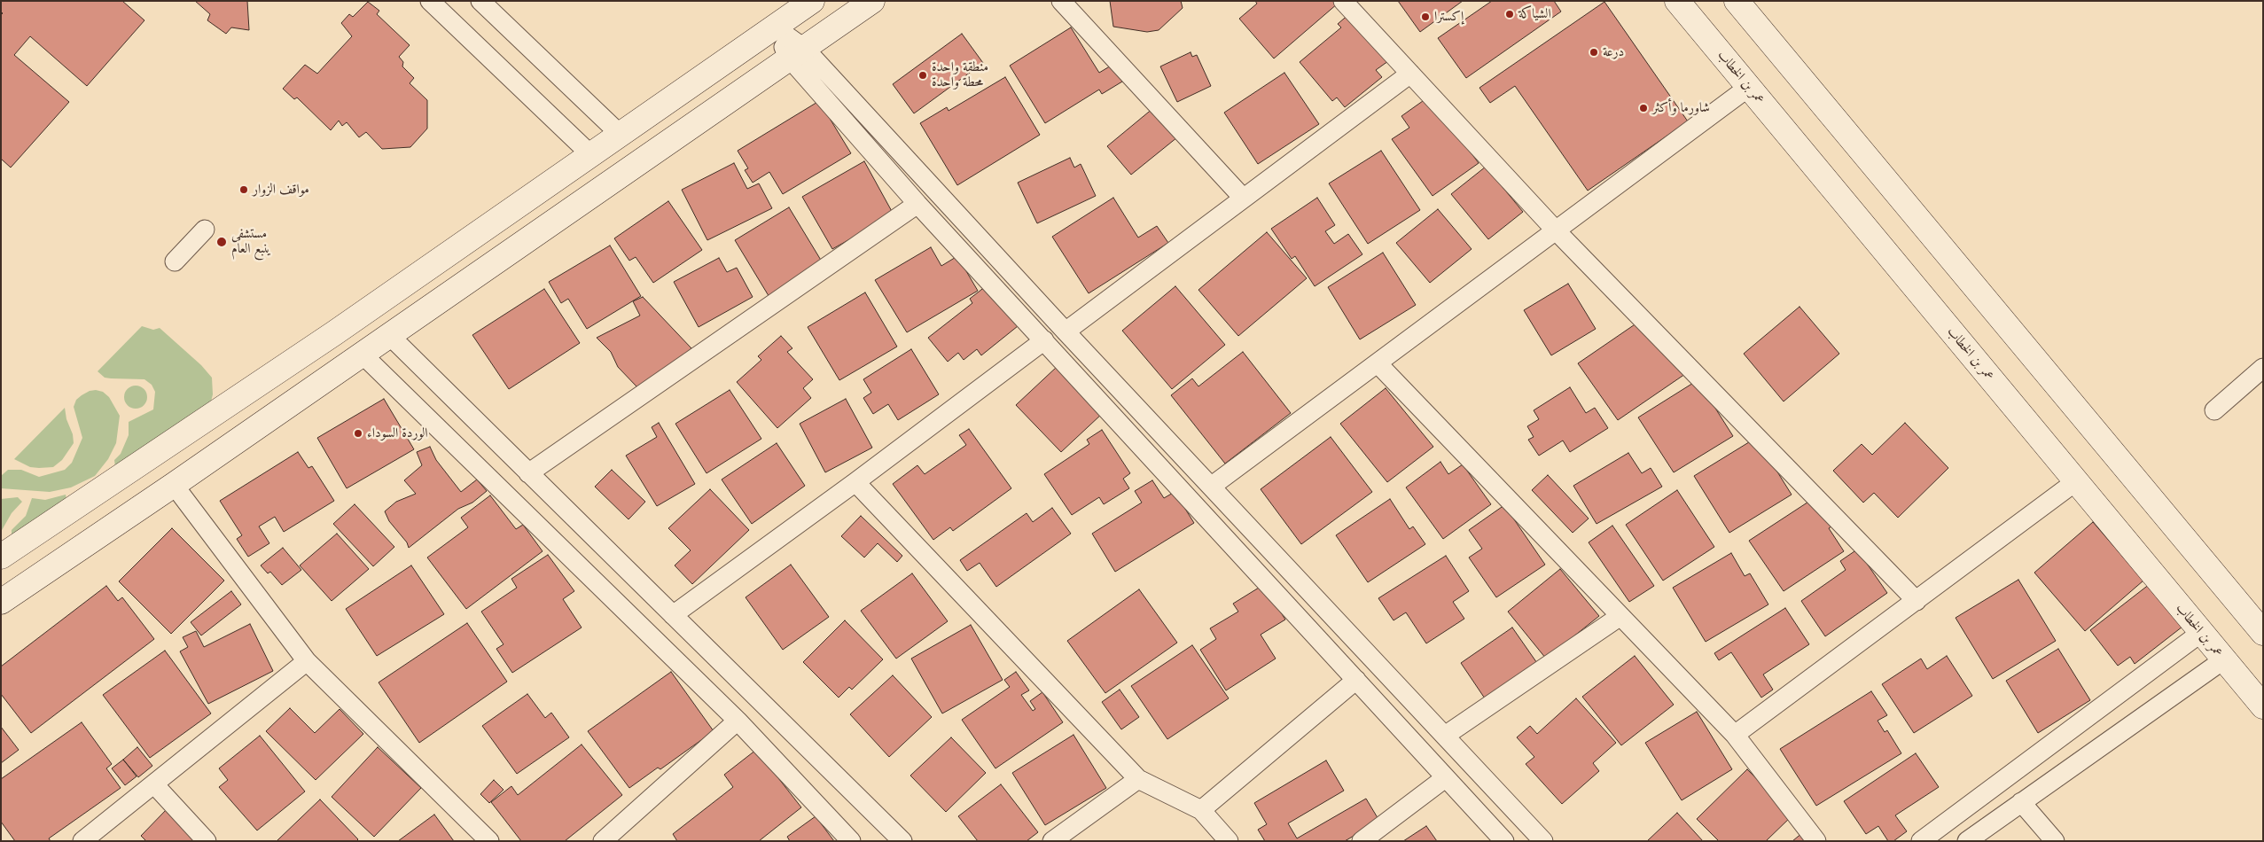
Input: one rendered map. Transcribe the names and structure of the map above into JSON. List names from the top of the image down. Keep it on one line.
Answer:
{"streets":{"main road":["عمر بن الخطاب"]},"places":["الشياكة","إكسترا","درعة","منطقة واحدة محطة واحدة","شاورما وأكثر","مواقف الزوار","مستشفى ينبع العام","الوردة السوداء"]}
